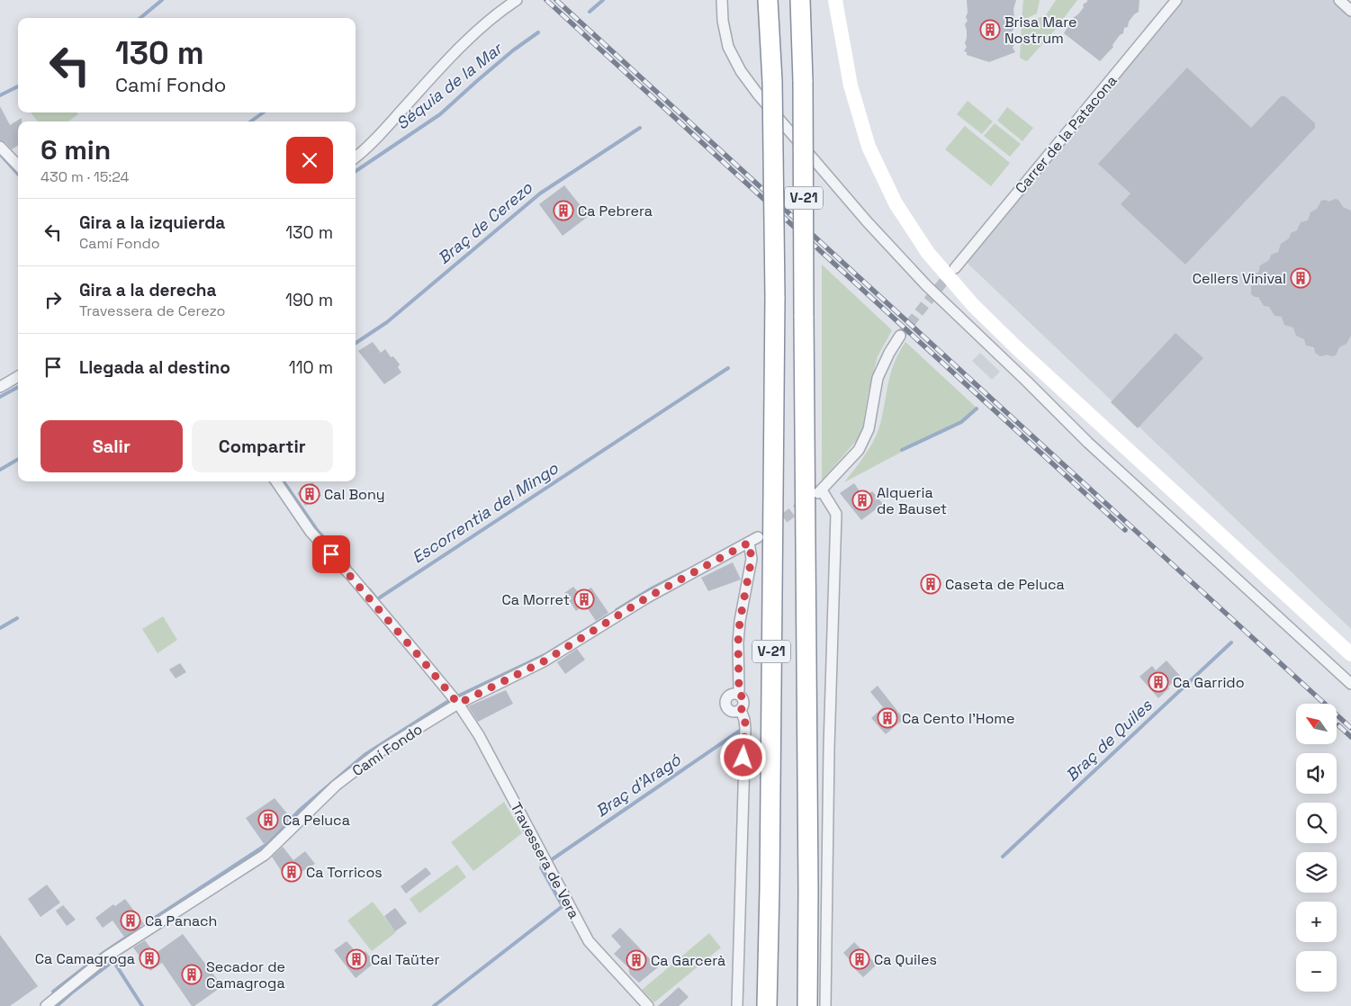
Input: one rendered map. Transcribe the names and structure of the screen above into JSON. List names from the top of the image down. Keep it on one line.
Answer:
{"streets":{"highway":["V-21"],"street":["Carrer de la Patacona","Camí Fondo","Travessera de Vera"]},"crossings":[["Camí Fondo","Travessera de Vera"]],"water":["Séquia de la Mar","Braç de Cerezo","Escorrentia del Mingo","Braç de Quiles","Braç d'Aragó"],"places":{"building":["Brisa Mare Nostrum","Ca Pebrera","Cellers Vinival","Cal Bony","Alqueria de Bauset","Caseta de Peluca","Ca Morret","Ca Garrido","Ca Cento l'Home","Ca Peluca","Ca Torricos","Ca Panach","Ca Camagroga","Cal Taüter","Ca Quiles","Ca Garcerà","Secador de Camagroga"]},"north":"top left","page":{"turn":["130 m","Camí Fondo"],"heading":["6 min","430 m · 15:24"],"list":[{"name":"Gira a la izquierda","note":"Camí Fondo","value":"130 m"},{"name":"Gira a la derecha","note":"Travessera de Cerezo","value":"190 m"},{"name":"Llegada al destino","value":"110 m"}],"buttons":["Salir","Compartir"],"map_buttons":["+","−"]}}
